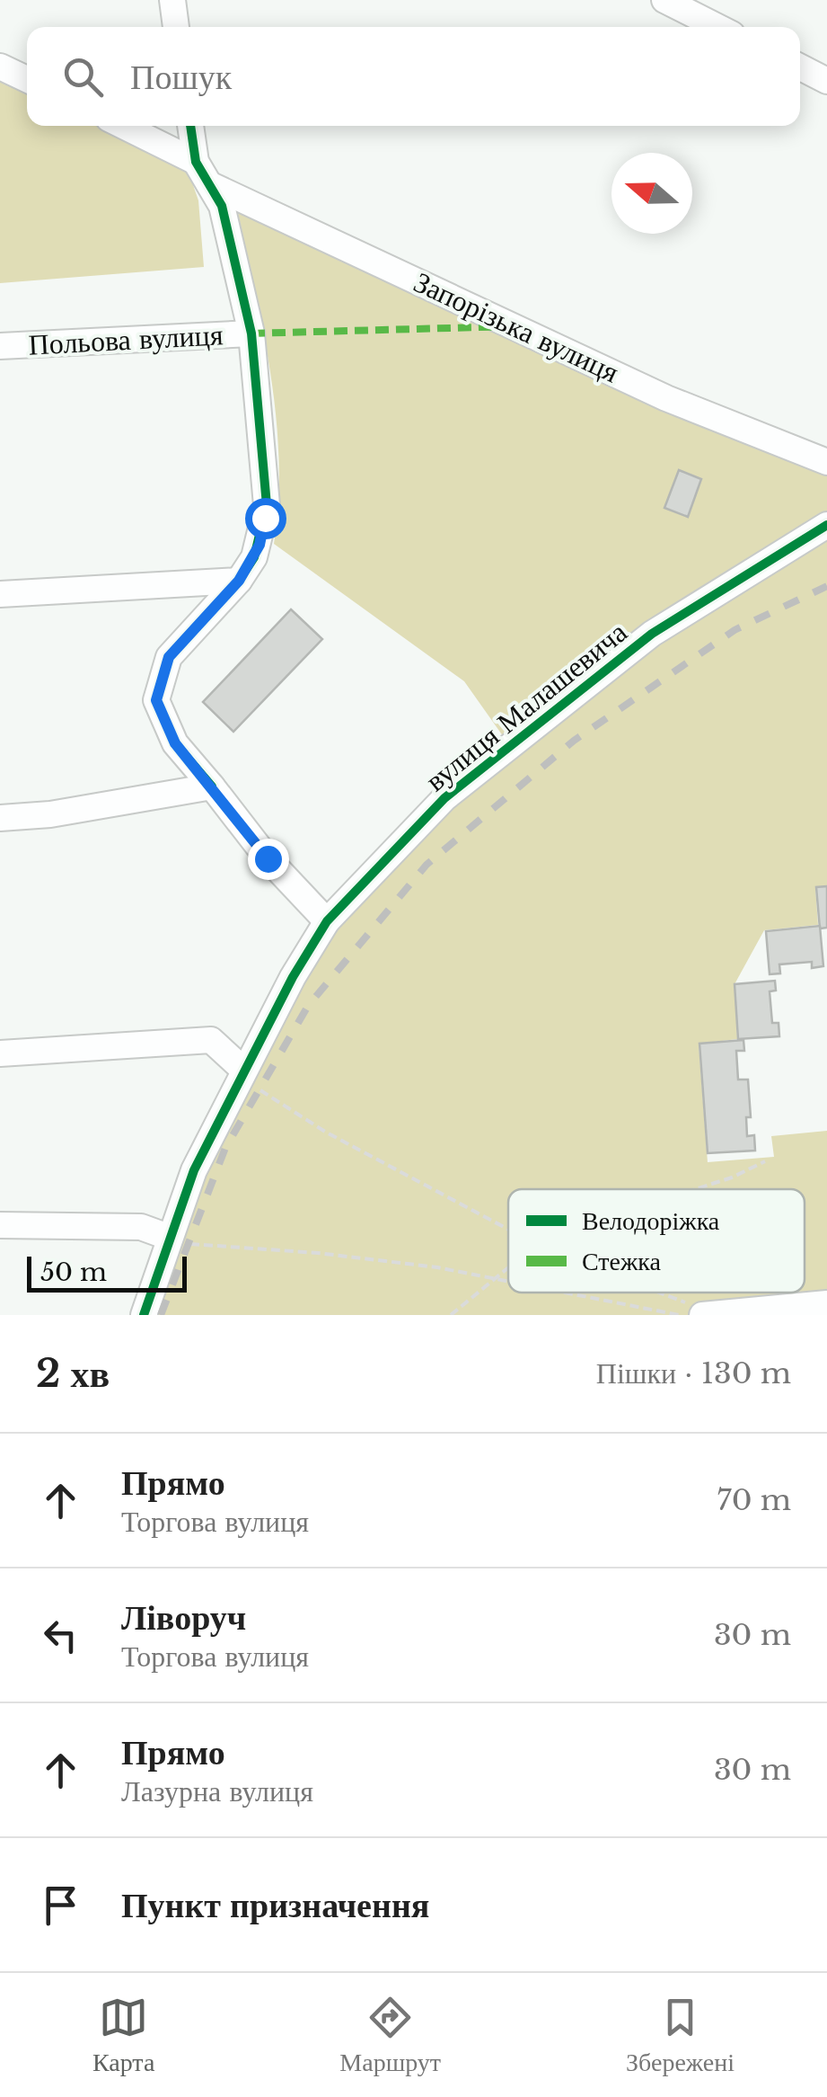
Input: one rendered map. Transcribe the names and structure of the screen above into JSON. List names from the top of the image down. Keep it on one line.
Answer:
{"streets":{"street":["Запорізька вулиця","Польова вулиця","вулиця Малашевича"]},"legend":["Велодоріжка","Стежка"],"scale_bar":"50 m","north":"left","page":{"search":"Пошук","scale":"50 m","heading":["2 хв","Пішки · 130 m"],"list":[["Прямо","Торгова вулиця","70 m"],["Ліворуч","Торгова вулиця","30 m"],["Прямо","Лазурна вулиця","30 m"],"Пункт призначення"],"nav":["Карта","Маршрут","Збережені"]}}
